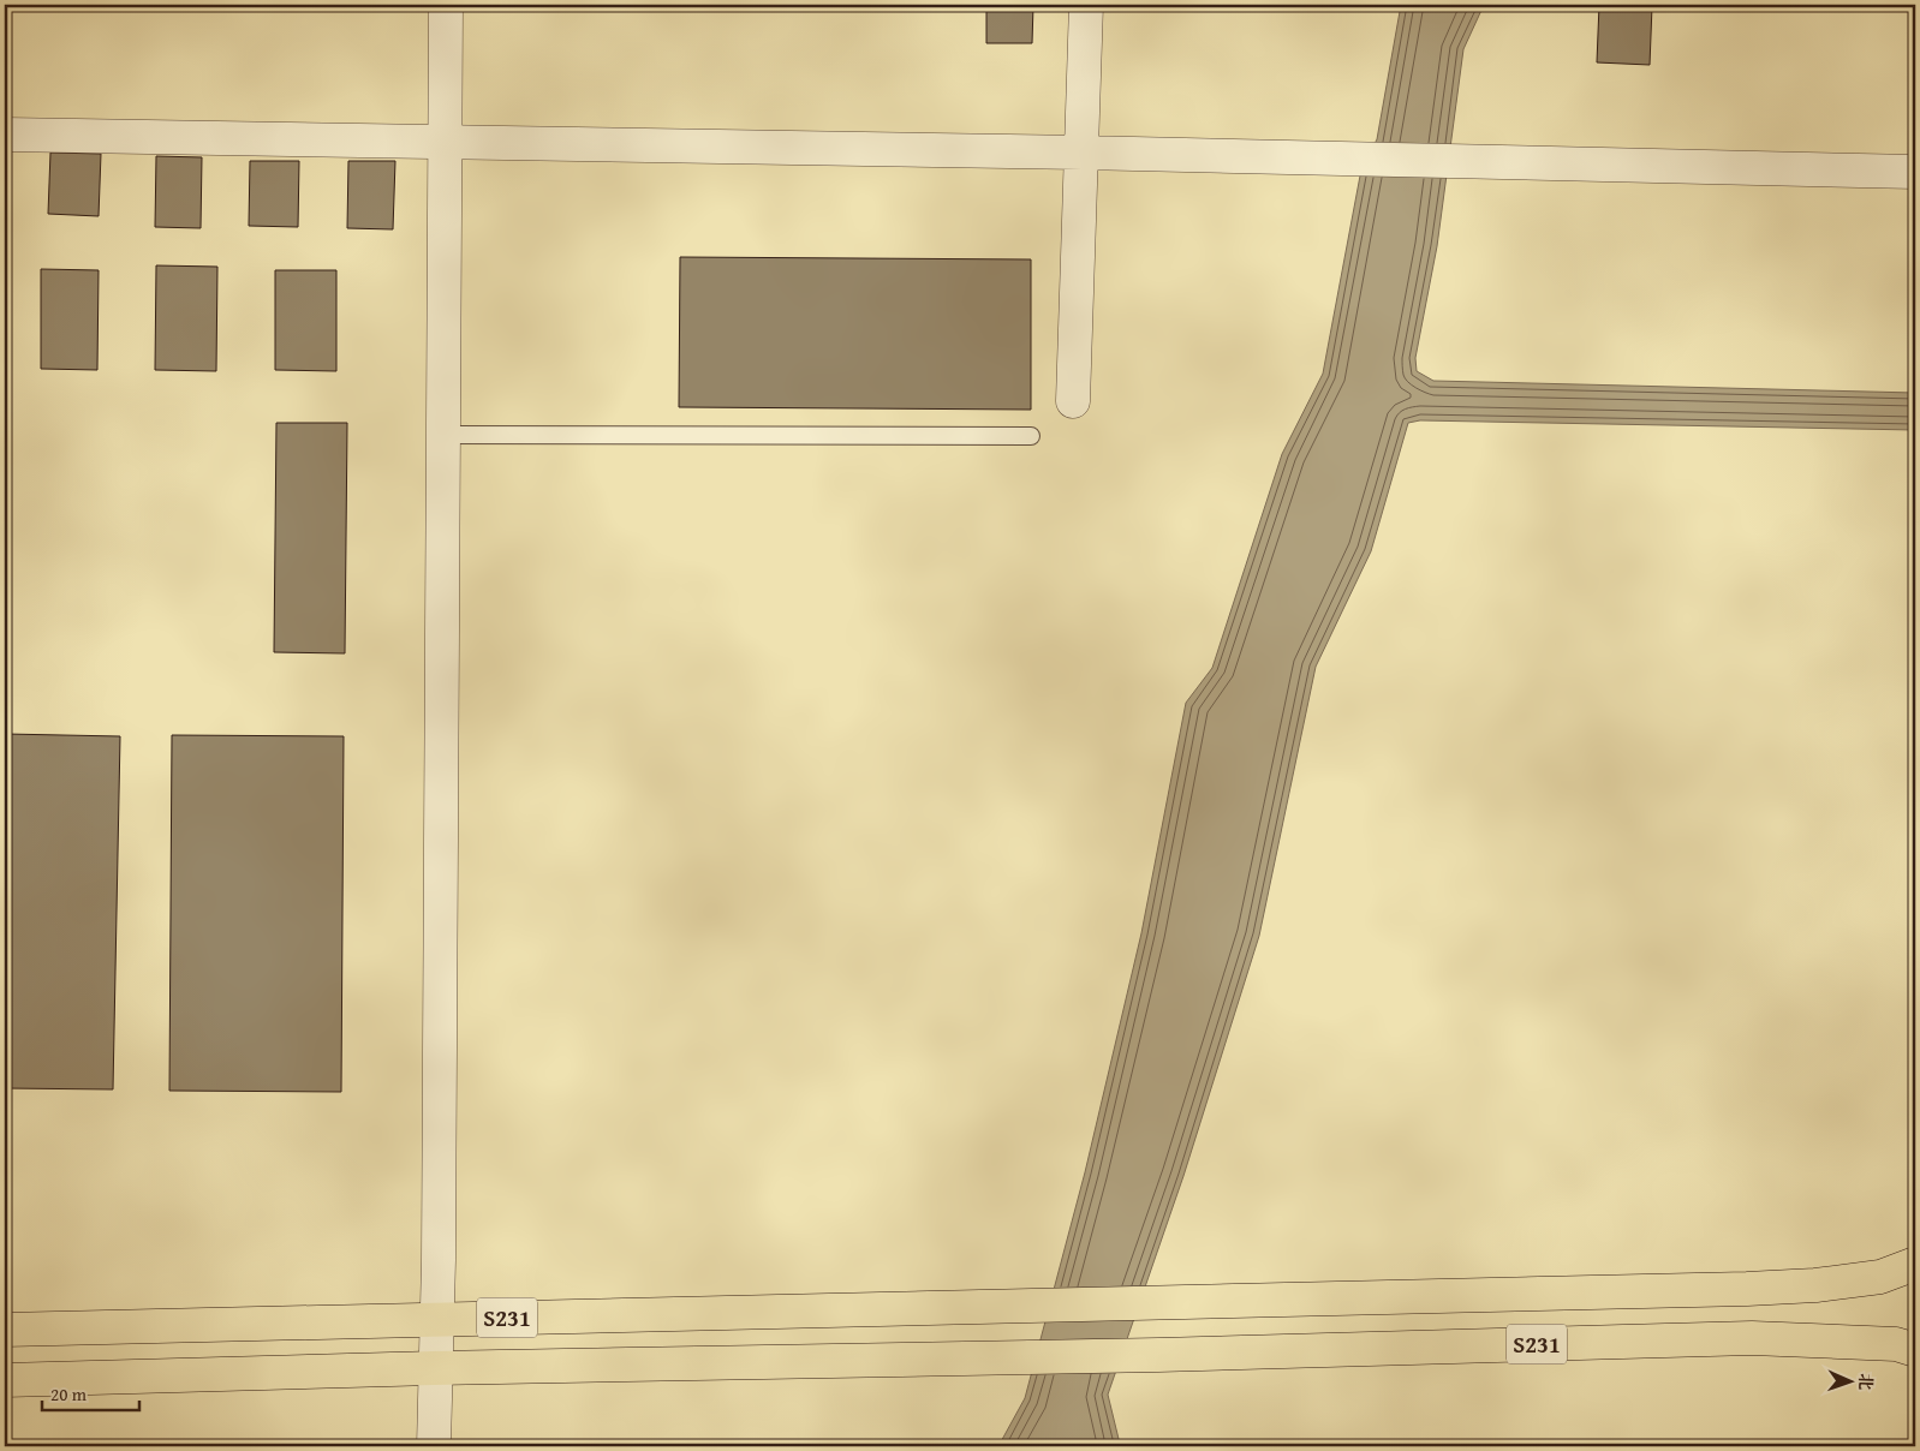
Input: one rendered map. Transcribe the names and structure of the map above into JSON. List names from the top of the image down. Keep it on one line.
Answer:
{"streets":{"main road":["S231"]},"scale_bar":"20 m","north":"right"}
